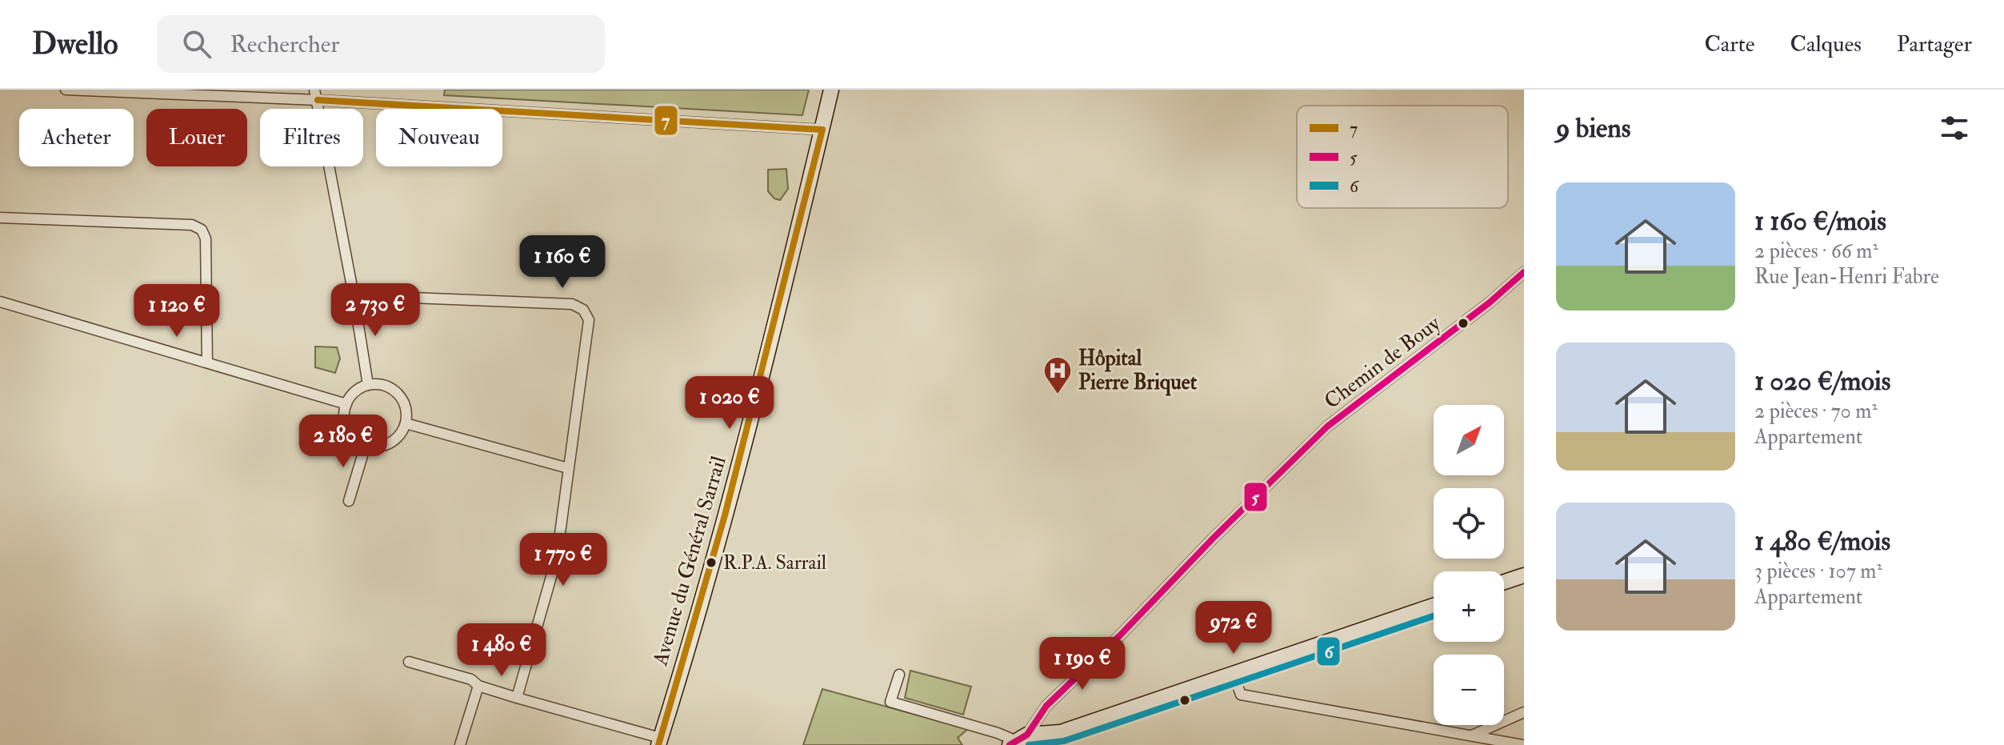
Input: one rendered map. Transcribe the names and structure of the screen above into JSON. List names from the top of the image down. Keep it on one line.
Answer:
{"streets":{"main road":["Avenue du Général Sarrail"],"street":["Chemin de Bouy"]},"places":{"hospital":["Hôpital Pierre Briquet"],"other":["R.P.A. Sarrail"]},"lines":["transit line 7","transit line 5","transit line 6"],"legend":["7","5","6"],"north":"top right","page":{"header":"Dwello","search":"Rechercher","nav":["Carte","Calques","Partager"],"heading":"9 biens","chip":["Acheter","Louer","Filtres","Nouveau"],"list":[{"name":"1 160 €/mois","note":"2 pièces · 66 m² · Rue Jean-Henri Fabre"},{"name":"1 020 €/mois","note":"2 pièces · 70 m² · Appartement"},{"name":"1 480 €/mois","note":"3 pièces · 107 m² · Appartement"}],"price":["1 160 €","2 730 €","1 120 €","1 020 €","2 180 €","1 770 €","972 €","1 480 €","1 190 €"],"map_buttons":["+","−"]}}
